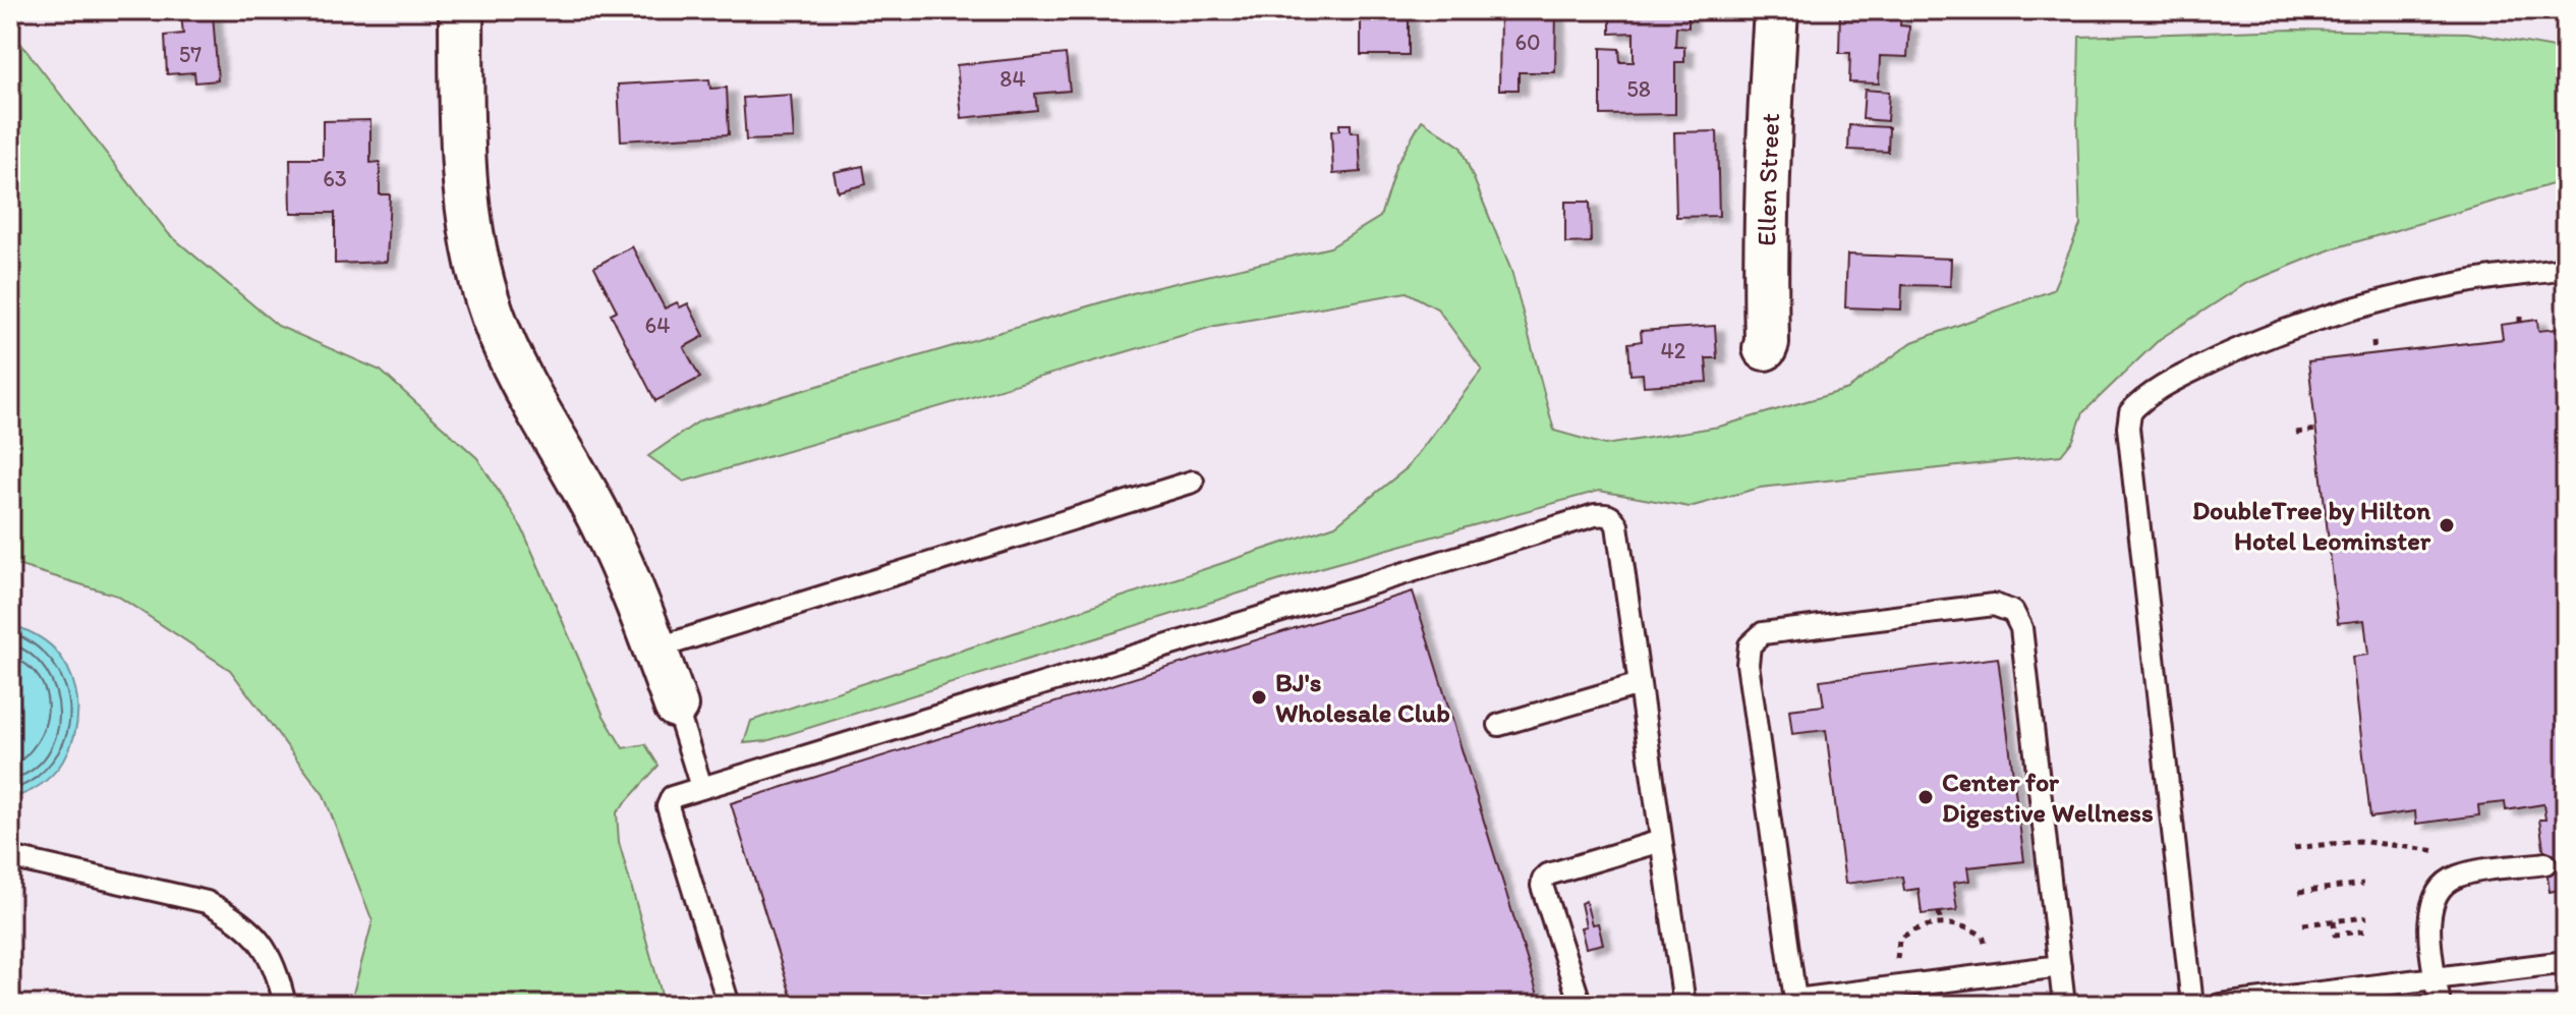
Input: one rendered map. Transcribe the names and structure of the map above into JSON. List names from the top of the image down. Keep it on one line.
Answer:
{"streets":{"street":["Ellen Street"]},"places":["DoubleTree by Hilton Hotel Leominster","BJ's Wholesale Club","Center for Digestive Wellness"],"house_numbers":["60","57","84","58","63","64","42"]}
